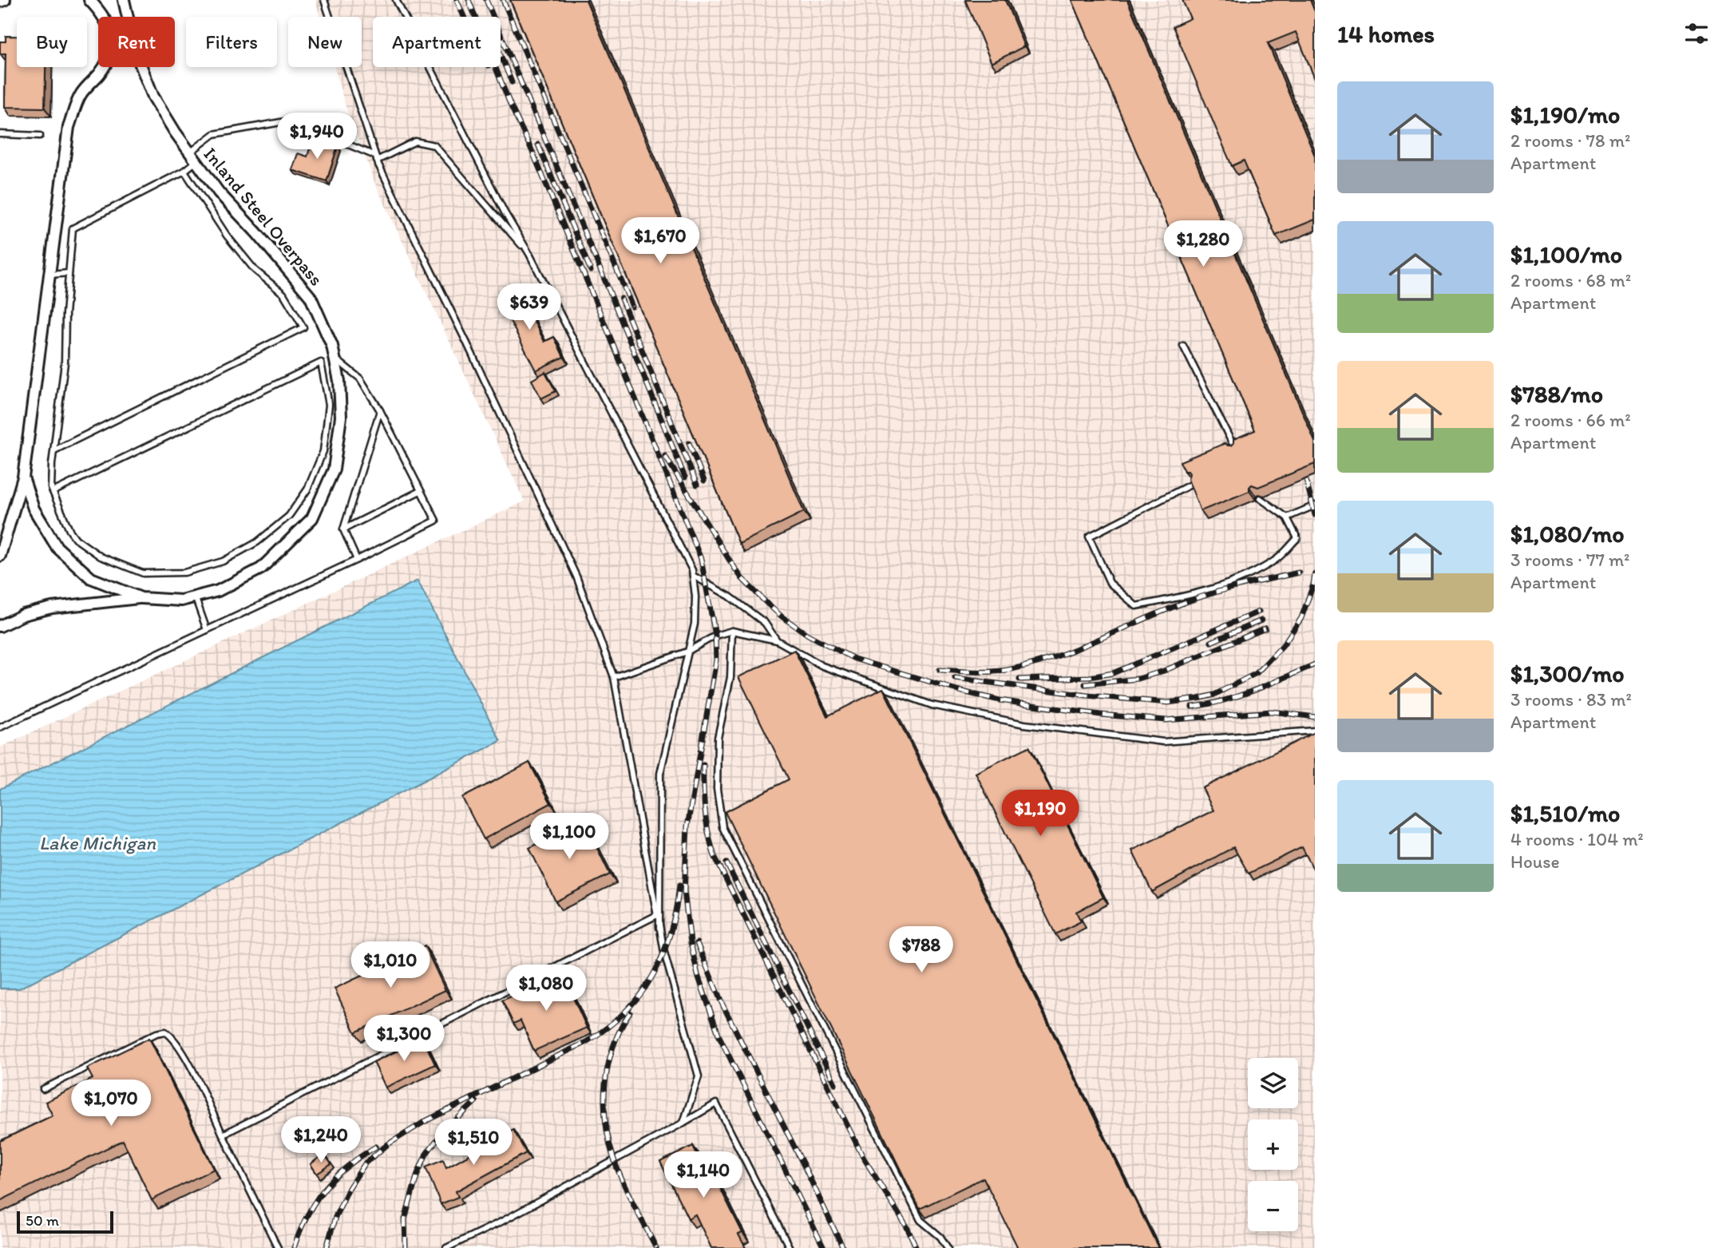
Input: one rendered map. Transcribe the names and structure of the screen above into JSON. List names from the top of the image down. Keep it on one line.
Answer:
{"streets":{"street":["Inland Steel Overpass"]},"water":["Lake Michigan"],"scale_bar":"50 m","page":{"heading":"14 homes","chip":["Buy","Rent","Filters","New","Apartment"],"list":[{"name":"$1,190/mo","note":"2 rooms · 78 m² · Apartment"},{"name":"$1,100/mo","note":"2 rooms · 68 m² · Apartment"},{"name":"$788/mo","note":"2 rooms · 66 m² · Apartment"},{"name":"$1,080/mo","note":"3 rooms · 77 m² · Apartment"},{"name":"$1,300/mo","note":"3 rooms · 83 m² · Apartment"},{"name":"$1,510/mo","note":"4 rooms · 104 m² · House"}],"price":["$1,940","$1,670","$1,280","$639","$1,190","$1,100","$788","$1,010","$1,080","$1,300","$1,070","$1,240","$1,510","$1,140"],"map_buttons":["+","−"],"scale":"50 m"}}
